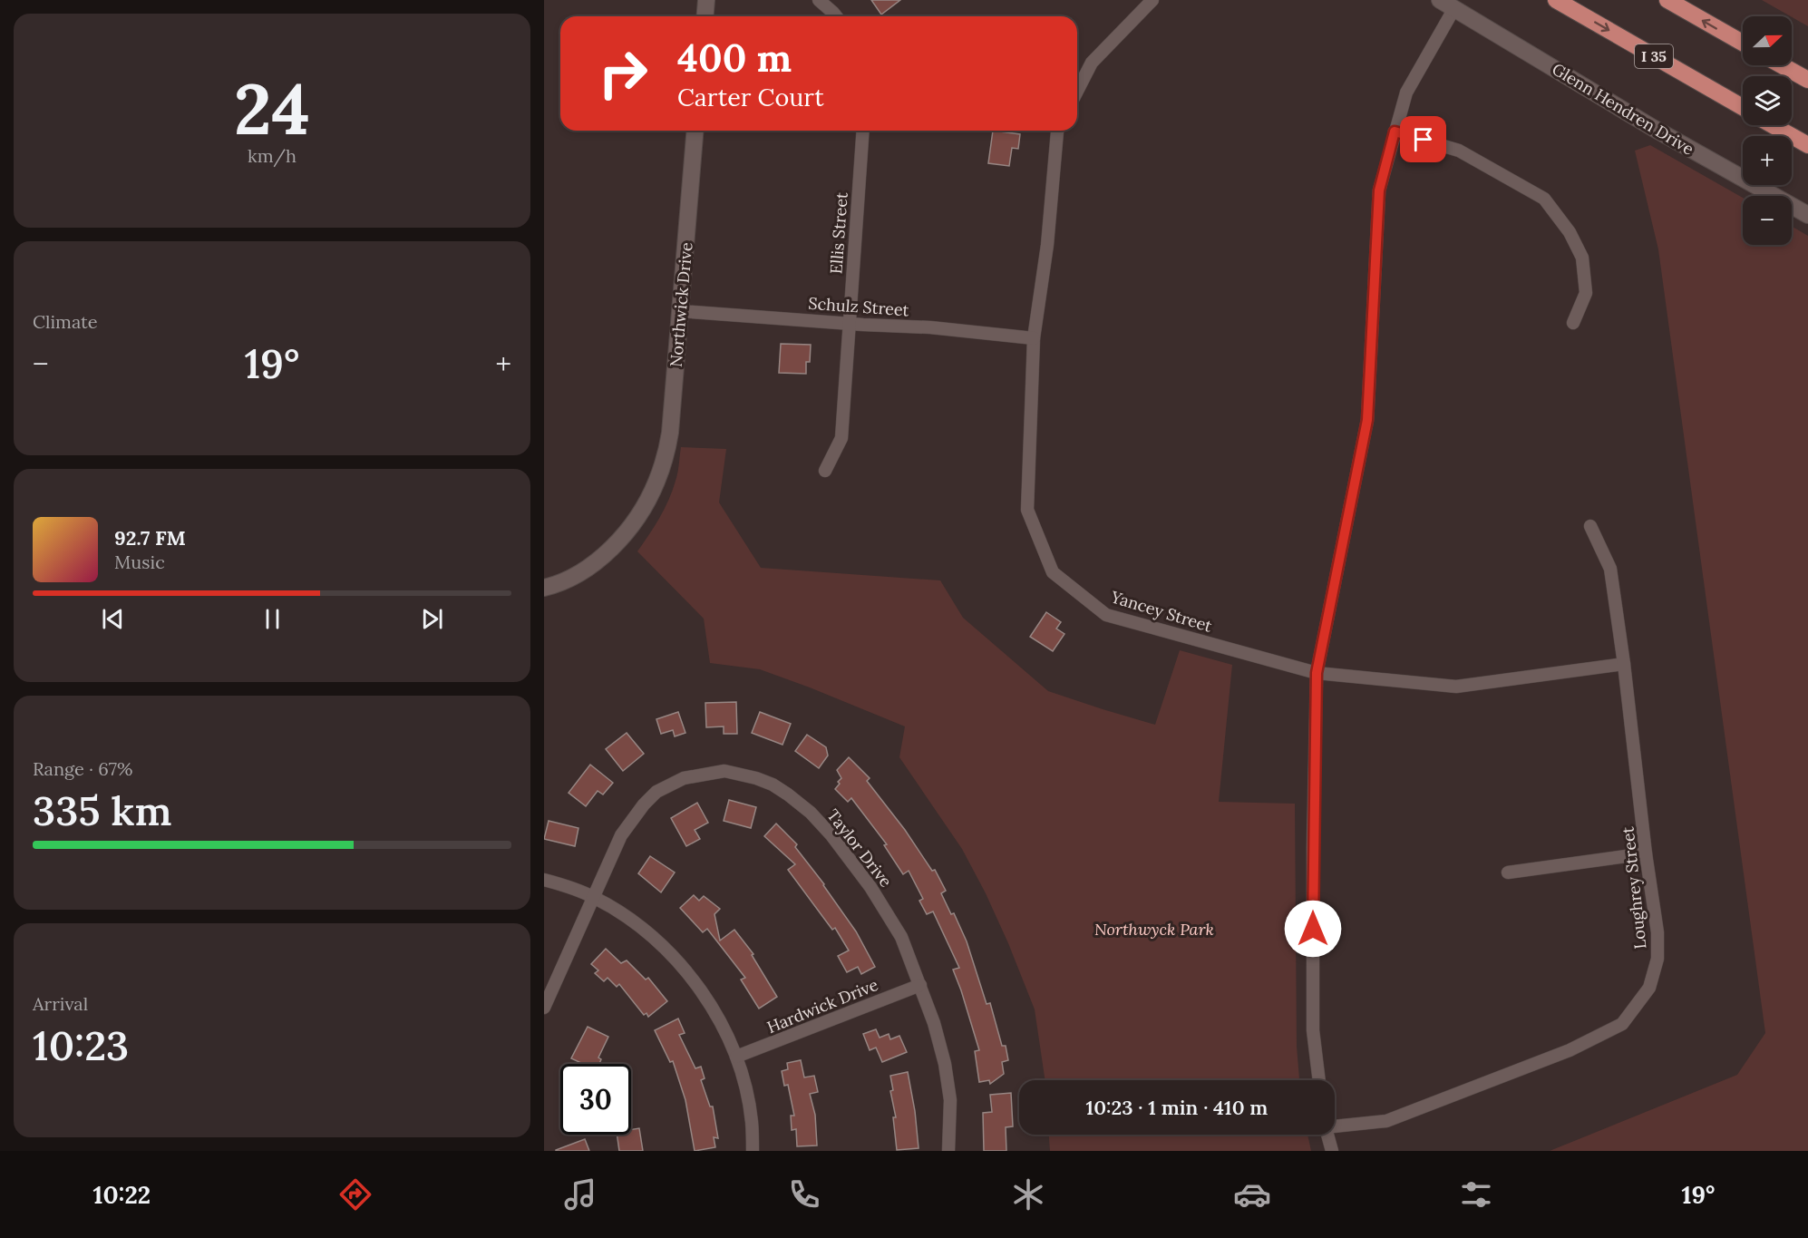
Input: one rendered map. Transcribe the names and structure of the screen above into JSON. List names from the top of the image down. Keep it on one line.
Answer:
{"streets":{"highway":["I 35"],"street":["Glenn Hendren Drive","Ellis Street","Northwick Drive","Schulz Street","Yancey Street","Taylor Drive","Loughrey Street","Hardwick Drive"]},"crossings":[["Ellis Street","Schulz Street"],["Northwick Drive","Schulz Street"],["Schulz Street","Yancey Street"],["Yancey Street","Loughrey Street"],["Taylor Drive","Hardwick Drive"]],"parks":["Northwyck Park"],"north":"right","page":{"tile":[["24","km/h"],"Climate",["Range · 67%","335 km"],["Arrival","10:23"]],"map_buttons":["+","−"],"turn":["400 m","Carter Court"],"heat":["−","19°","+"],"song":["92.7 FM","Music"],"limit":"30","trip":"10:23 · 1 min · 410 m","tabs":["10:22","19°"]}}
